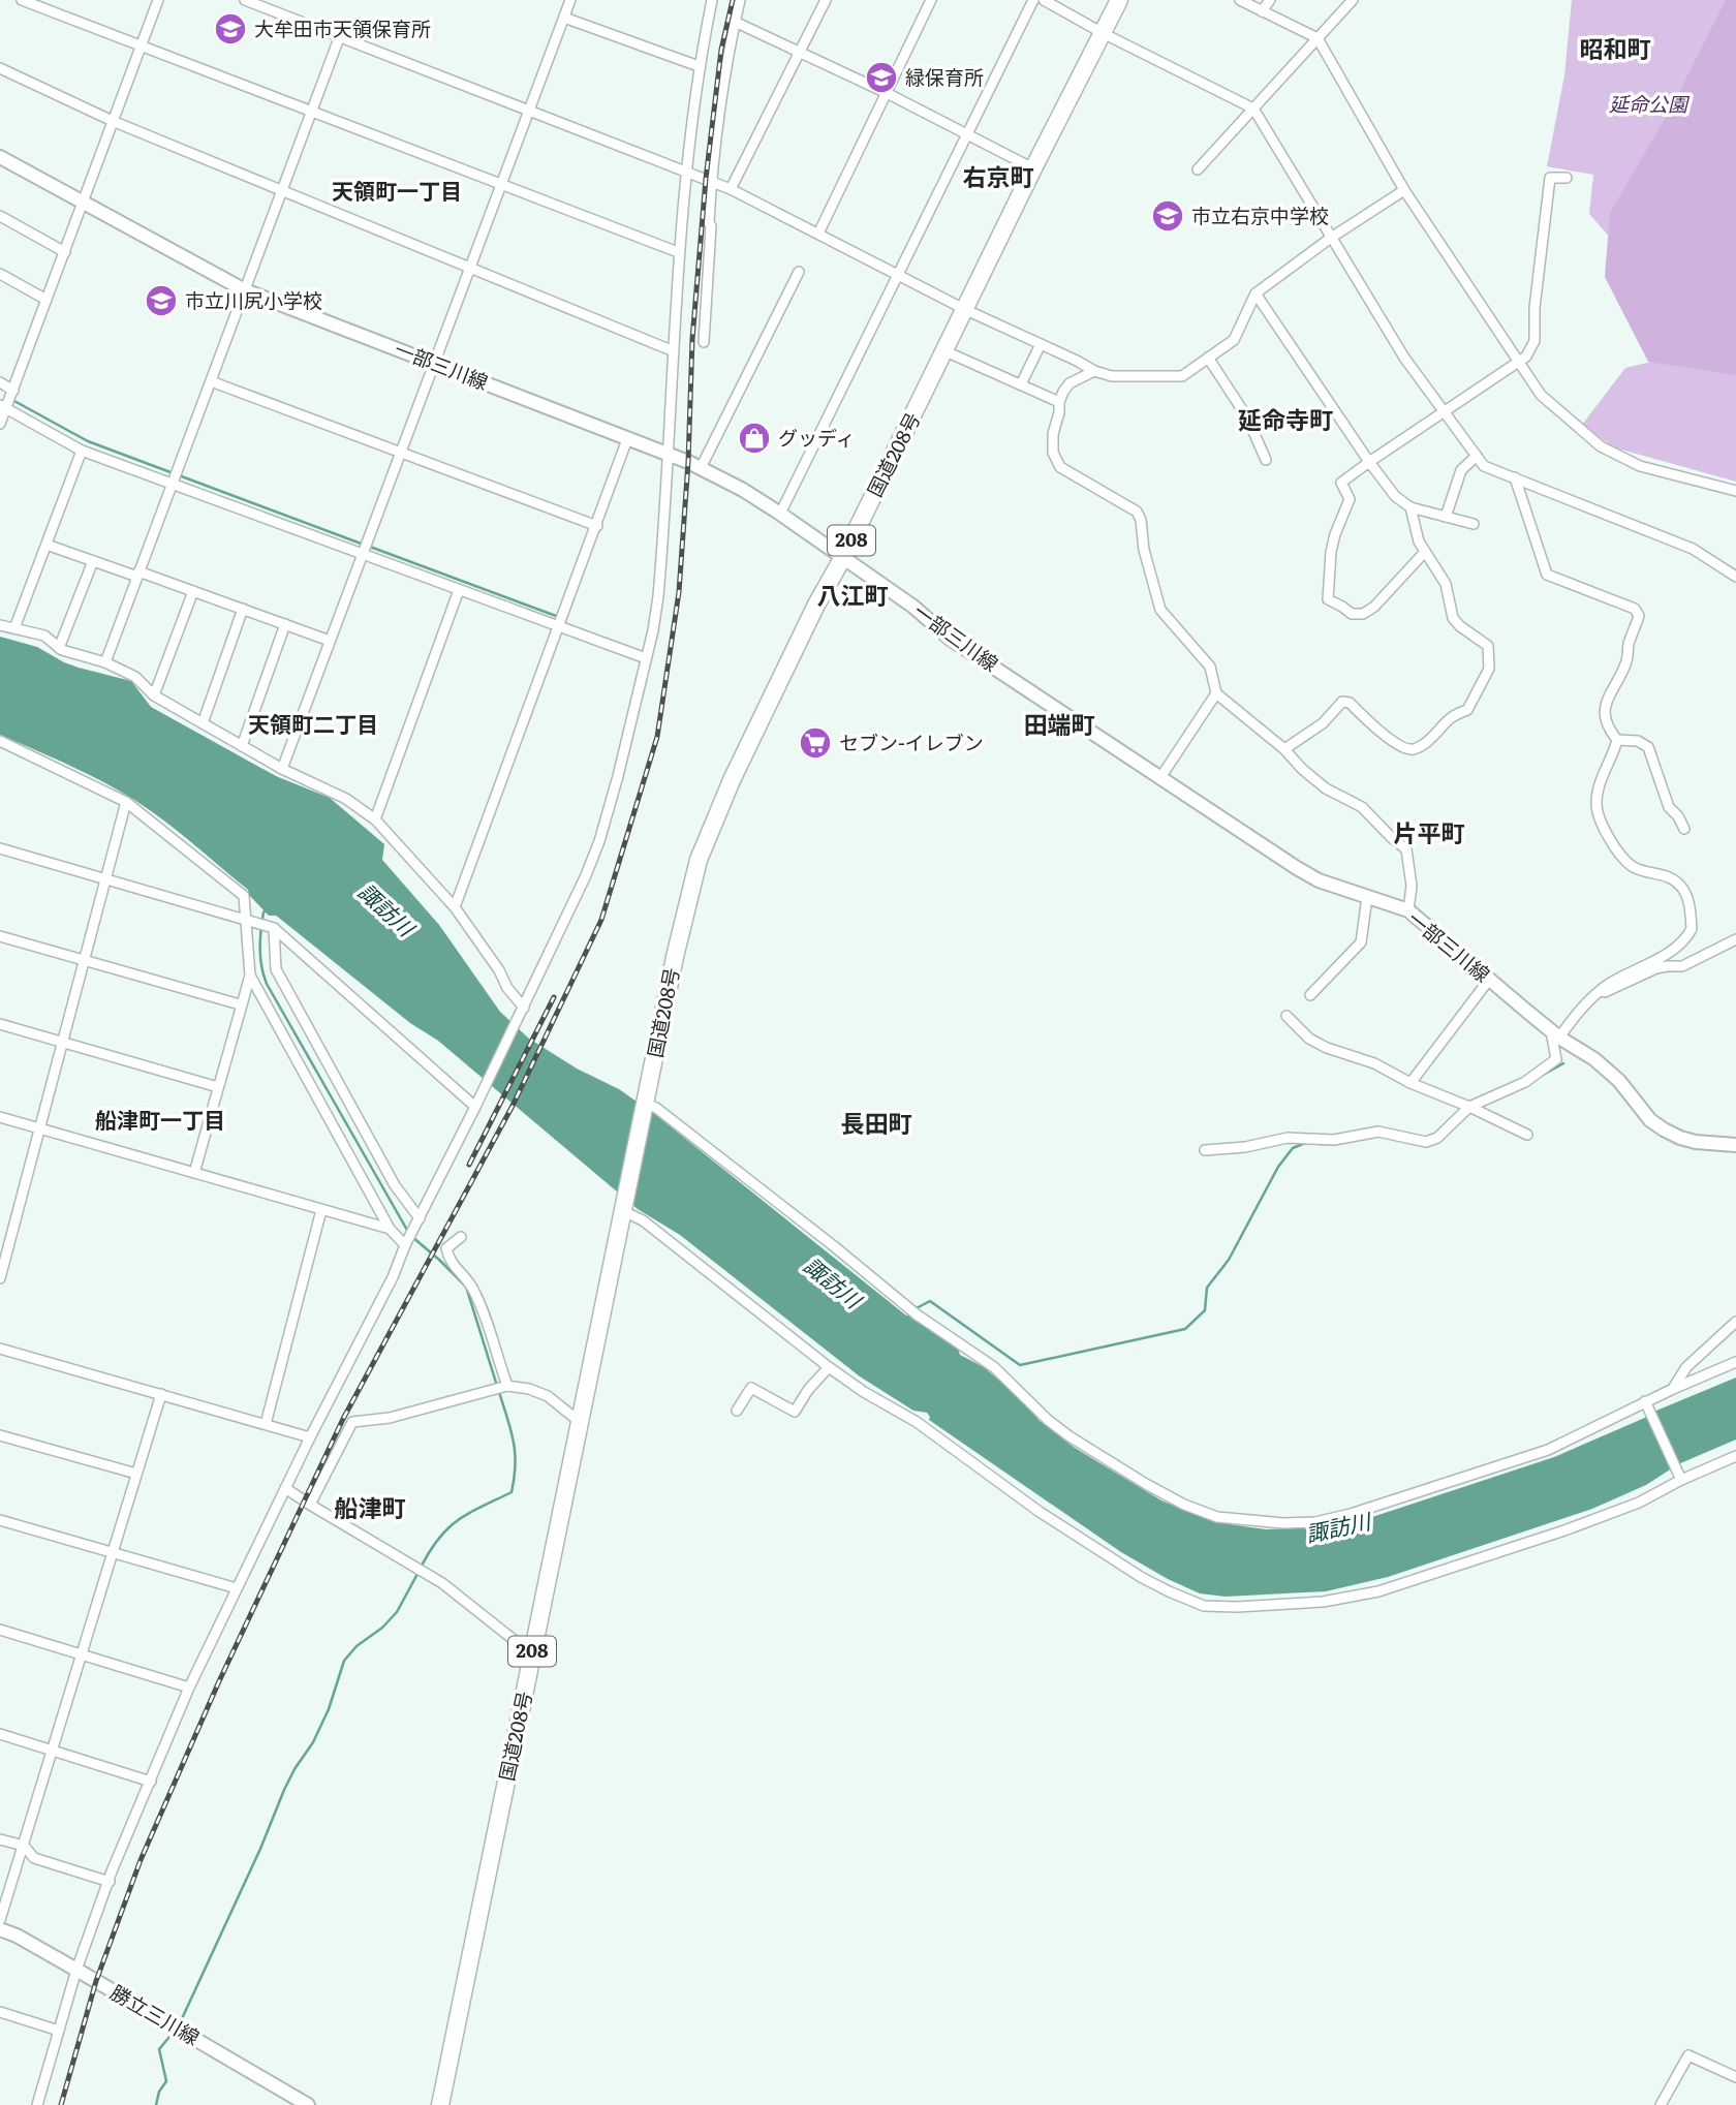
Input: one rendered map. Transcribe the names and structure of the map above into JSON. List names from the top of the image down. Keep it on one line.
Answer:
{"streets":{"highway":["国道208号","208"],"main road":["一部三川線","勝立三川線"]},"crossings":[["一部三川線","国道208号"]],"districts":["昭和町","右京町","天領町一丁目","延命寺町","八江町","天領町二丁目","田端町","片平町","船津町一丁目","長田町","船津町"],"water":["諏訪川"],"parks":["延命公園"],"places":{"school or university":["大牟田市天領保育所","緑保育所","市立右京中学校","市立川尻小学校"],"shop":["グッディ"],"supermarket":["セブン-イレブン"]}}
